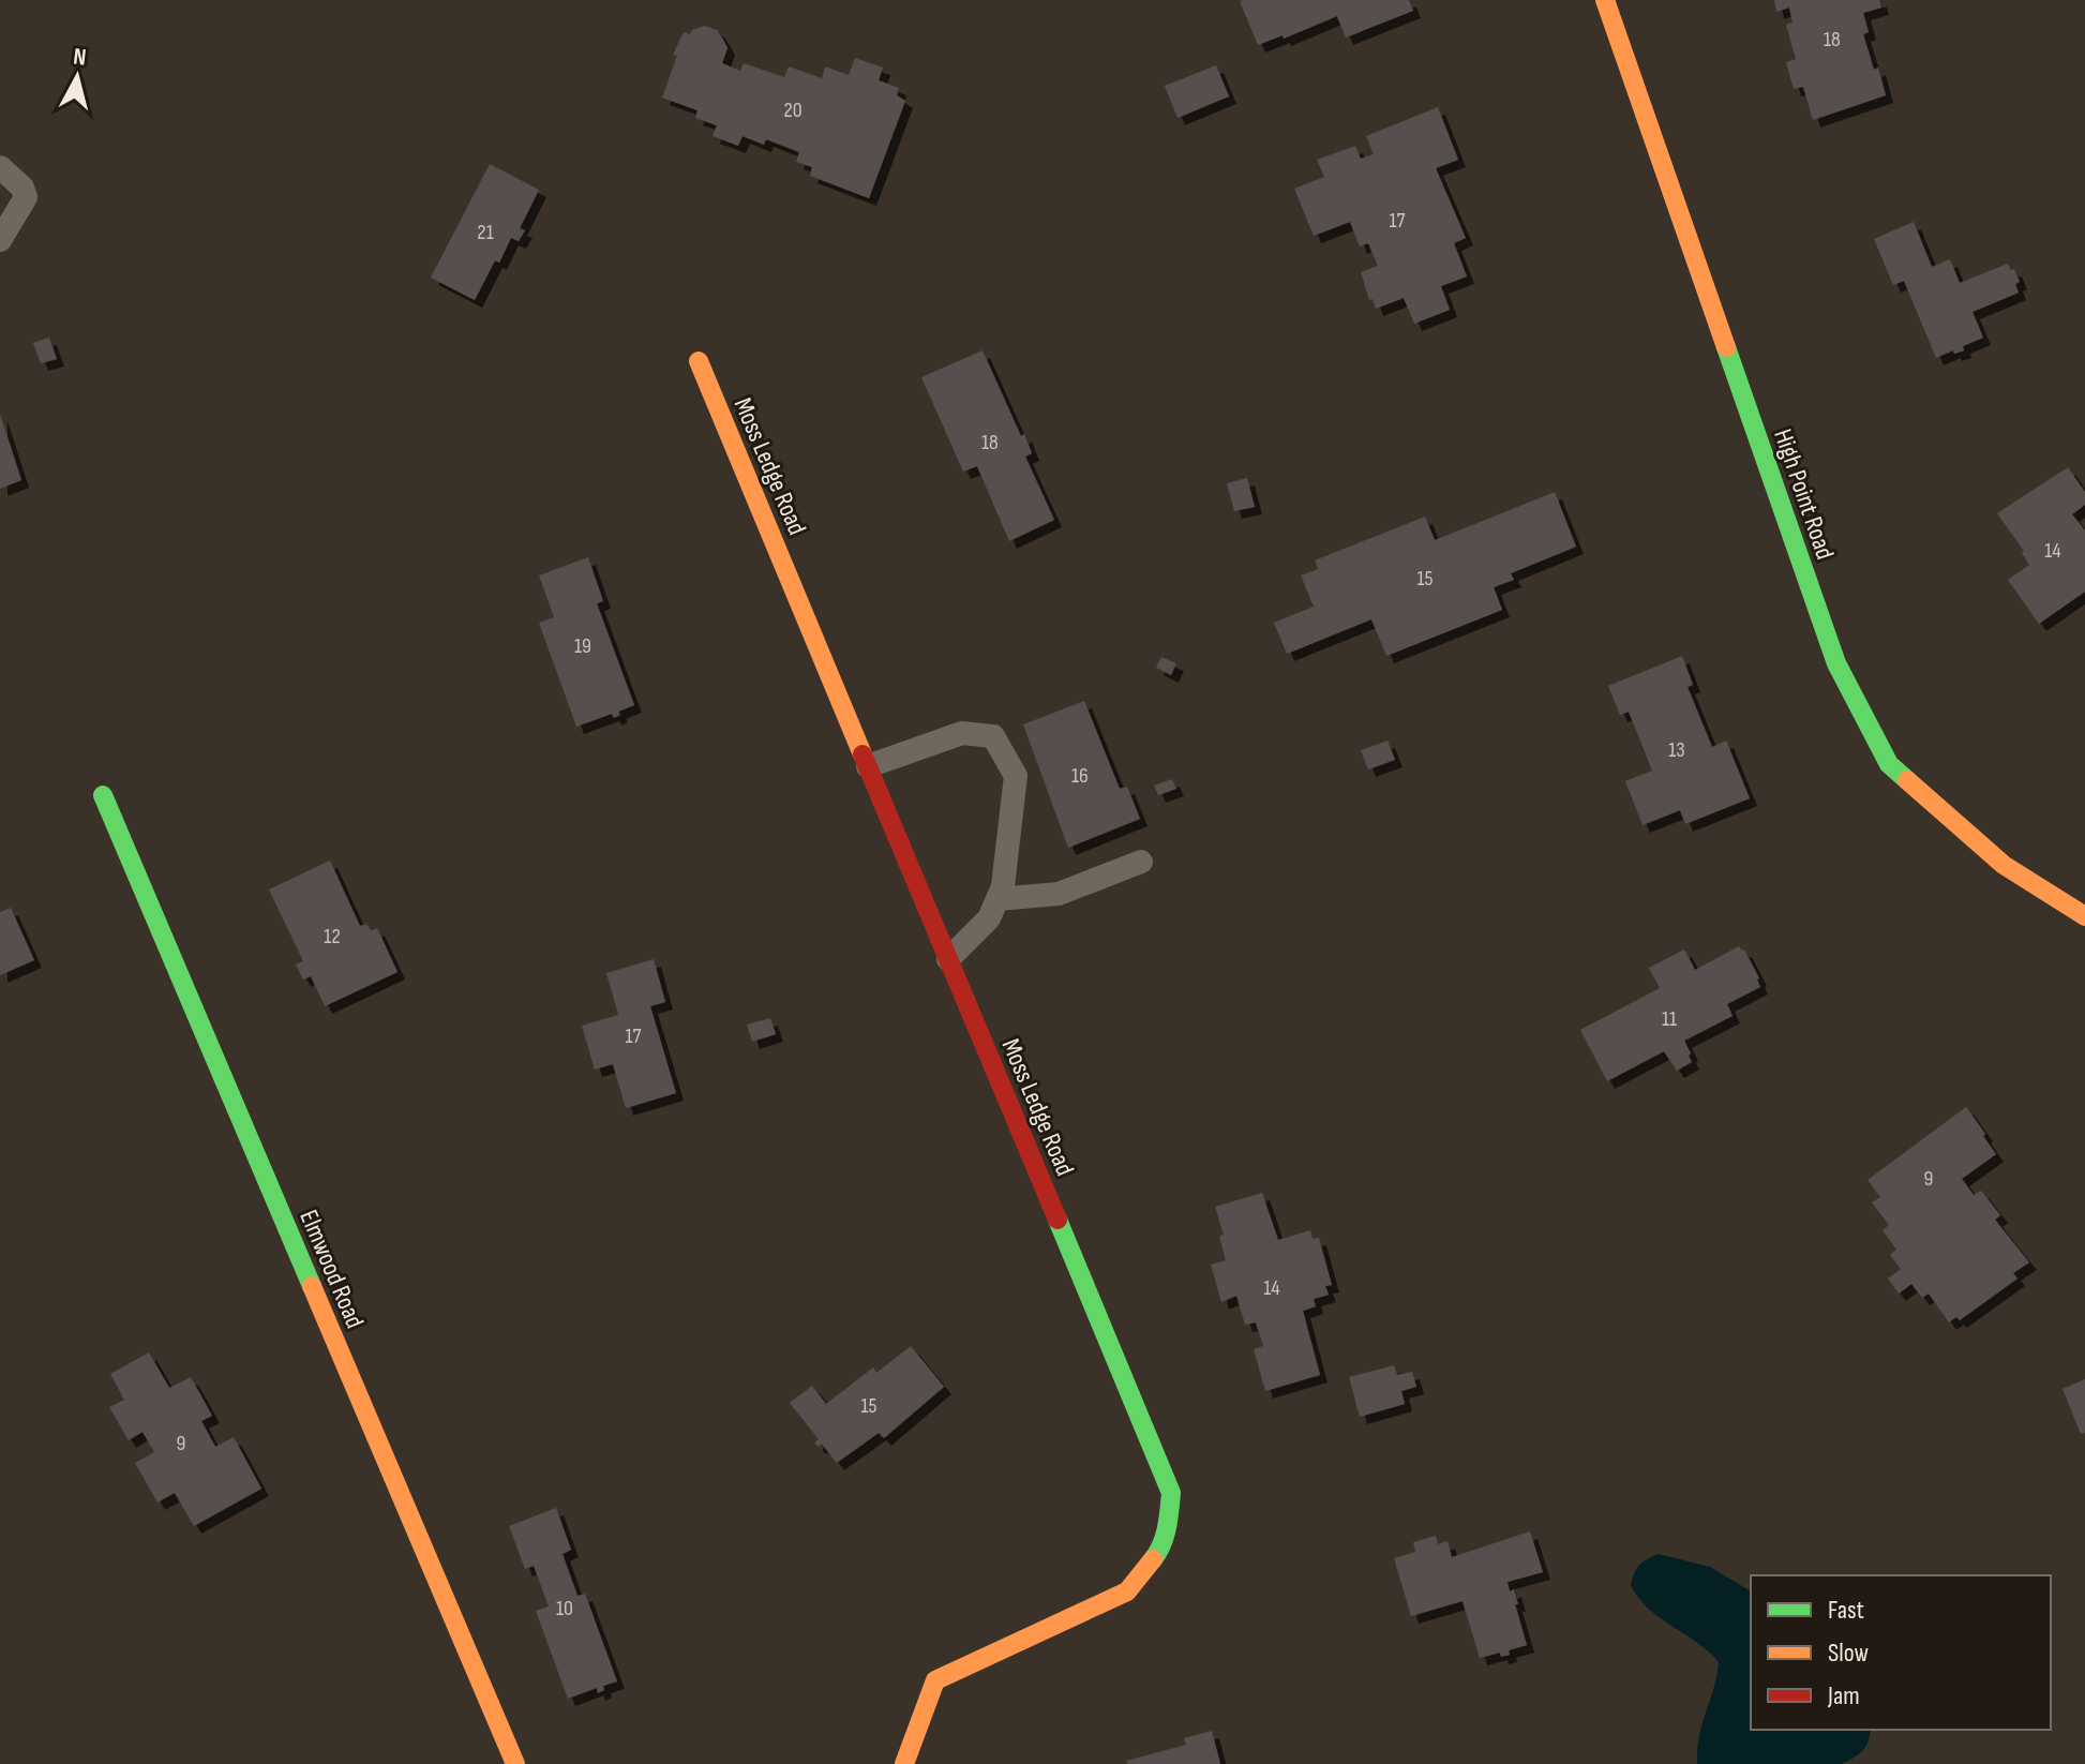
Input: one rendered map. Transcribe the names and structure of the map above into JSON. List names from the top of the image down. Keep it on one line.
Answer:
{"streets":{"street":["Moss Ledge Road","High Point Road","Elmwood Road"]},"house_numbers":["18","20","17","21","18","14","15","19","13","16","12","11","17","9","14","15","9","10"],"legend":["Fast","Slow","Jam"],"north":"top"}
